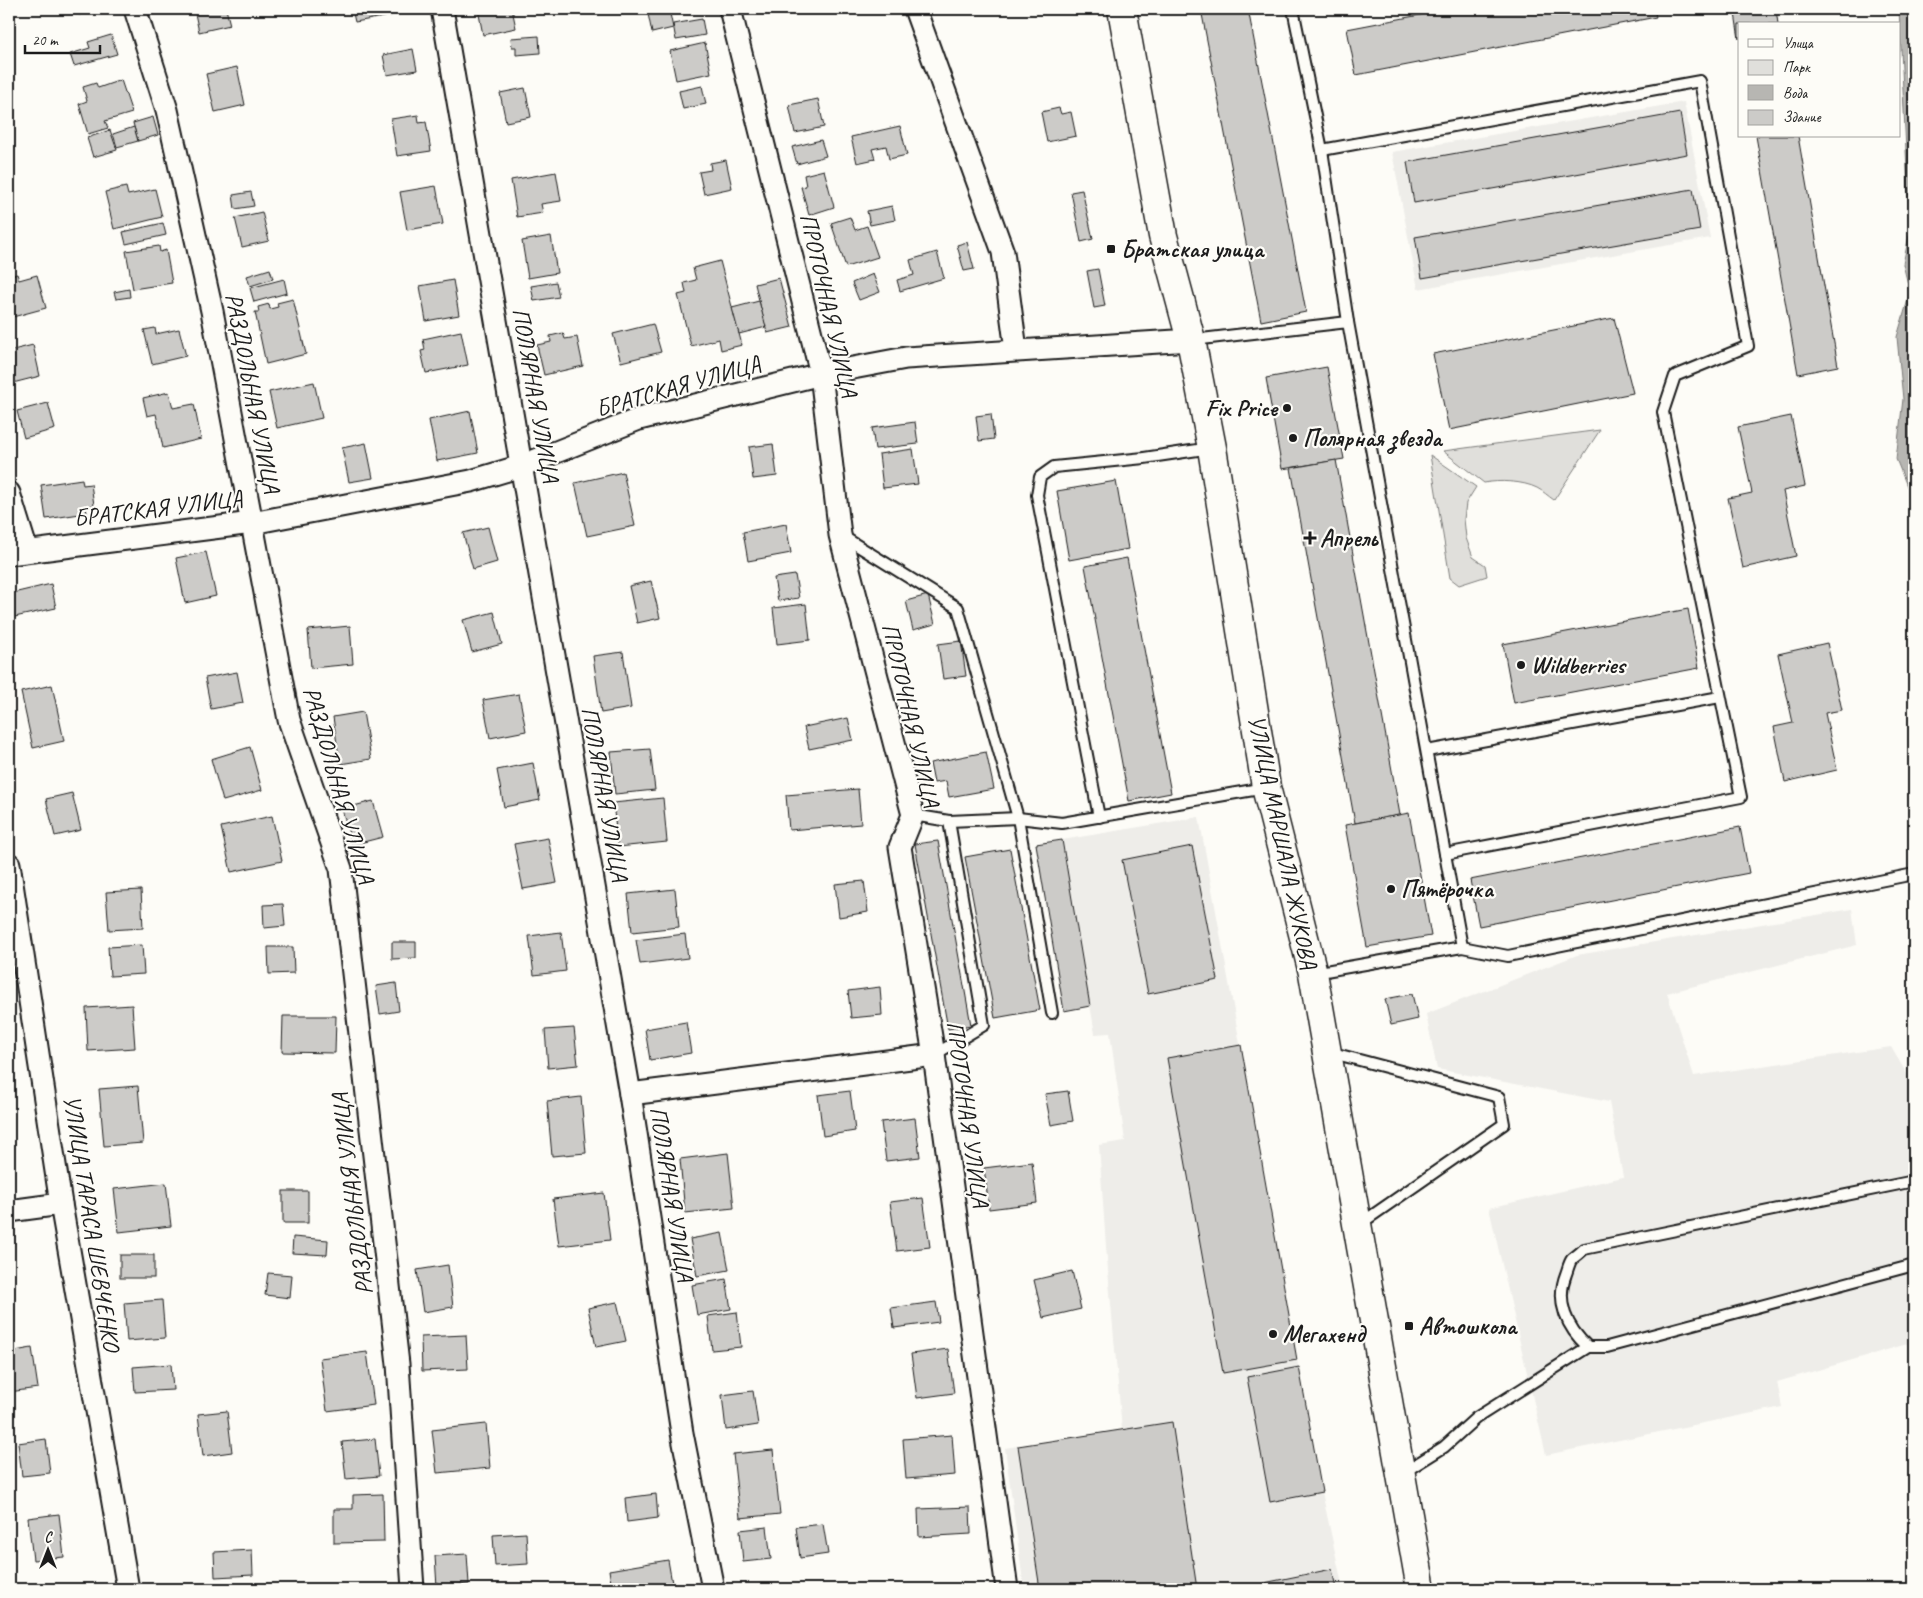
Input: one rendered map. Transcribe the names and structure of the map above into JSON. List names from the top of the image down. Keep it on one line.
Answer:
{"streets":{"main road":["УЛИЦА МАРШАЛА ЖУКОВА"],"street":["ПРОТОЧНАЯ УЛИЦА","БРАТСКАЯ УЛИЦА","РАЗДОЛЬНАЯ УЛИЦА","ПОЛЯРНАЯ УЛИЦА","УЛИЦА ТАРАСА ШЕВЧЕНКО"]},"crossings":[["ПРОТОЧНАЯ УЛИЦА","БРАТСКАЯ УЛИЦА"],["БРАТСКАЯ УЛИЦА","РАЗДОЛЬНАЯ УЛИЦА"],["БРАТСКАЯ УЛИЦА","ПОЛЯРНАЯ УЛИЦА"],["БРАТСКАЯ УЛИЦА","УЛИЦА МАРШАЛА ЖУКОВА"]],"places":{"transit":["Братская улица","Автошкола"],"other":["Fix Price","Полярная звезда","Wildberries","Пятёрочка","Мегахенд"],"health":["Апрель"]},"legend":["Улица","Парк","Вода","Здание"],"scale_bar":"20 m","north":"top"}
